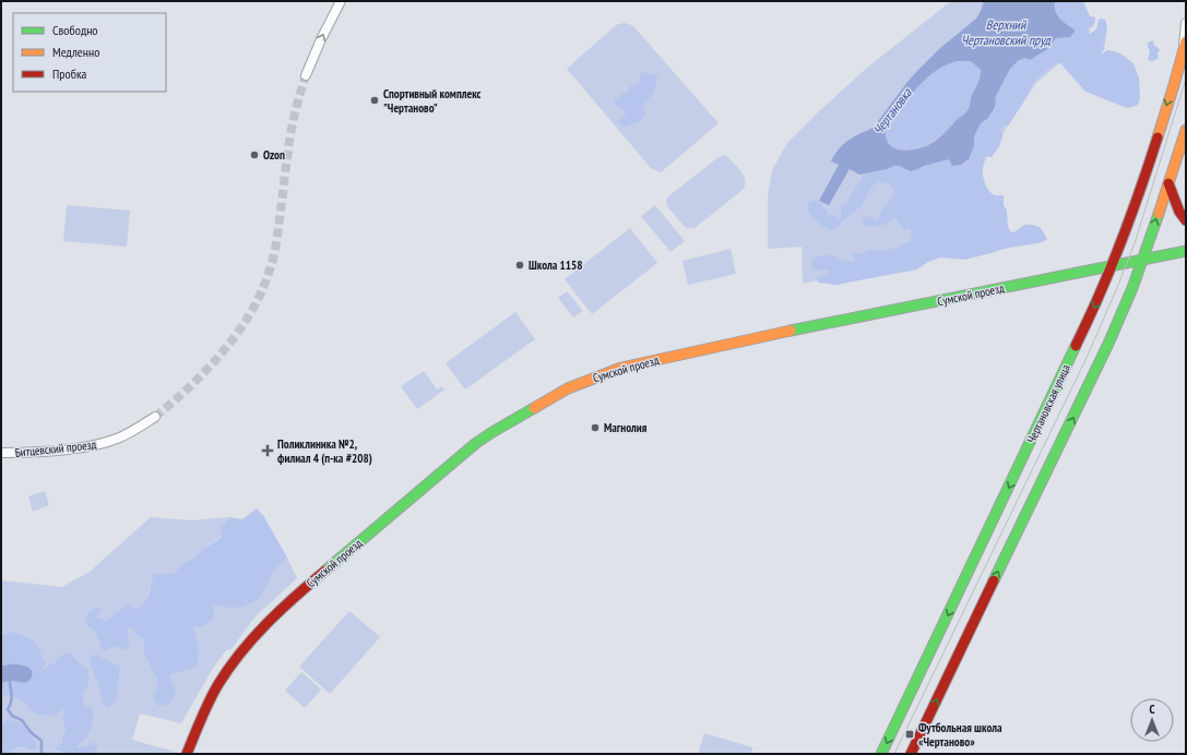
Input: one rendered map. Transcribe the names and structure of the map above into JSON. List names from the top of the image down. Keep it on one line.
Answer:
{"streets":{"main road":["Сумской проезд","Чертановская улица"],"street":["Битцевский проезд"]},"crossings":[["Сумской проезд","Чертановская улица"]],"water":["Верхний Чертановский пруд","Чертановка"],"places":{"other":["Спортивный комплекс \"Чертаново\"","Ozon","Школа 1158","Магнолия"],"health":["Поликлиника №2, филиал 4 (п-ка #208)"],"transit":["Футбольная школа «Чертаново»"]},"legend":["Свободно","Медленно","Пробка"],"north":"top"}
